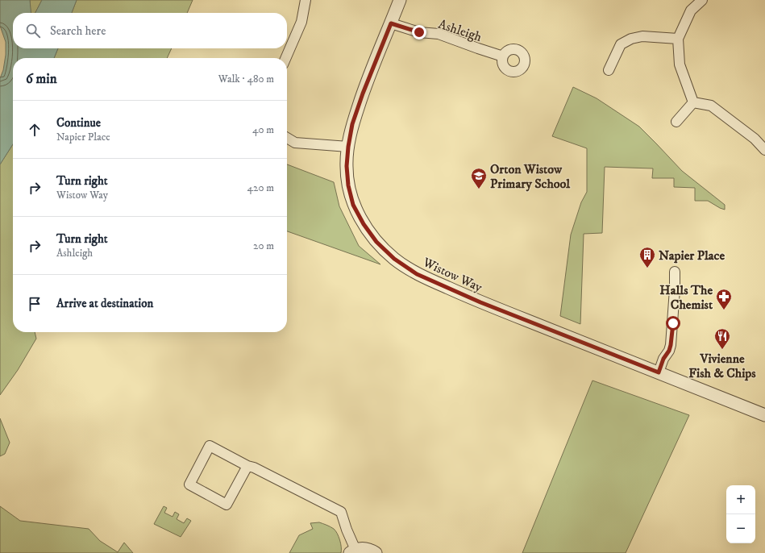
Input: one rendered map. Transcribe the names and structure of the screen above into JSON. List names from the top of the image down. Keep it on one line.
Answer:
{"streets":{"street":["Ashleigh","Wistow Way"]},"crossings":[["Ashleigh","Wistow Way"]],"places":{"school or university":["Orton Wistow Primary School"],"building":["Napier Place"],"pharmacy":["Halls The Chemist"],"restaurant":["Vivienne Fish & Chips"]},"page":{"search":"Search here","heading":["6 min","Walk · 480 m"],"list":[["Continue","Napier Place","40 m"],["Turn right","Wistow Way","420 m"],["Turn right","Ashleigh","20 m"],"Arrive at destination"],"map_buttons":["+","−"]}}
